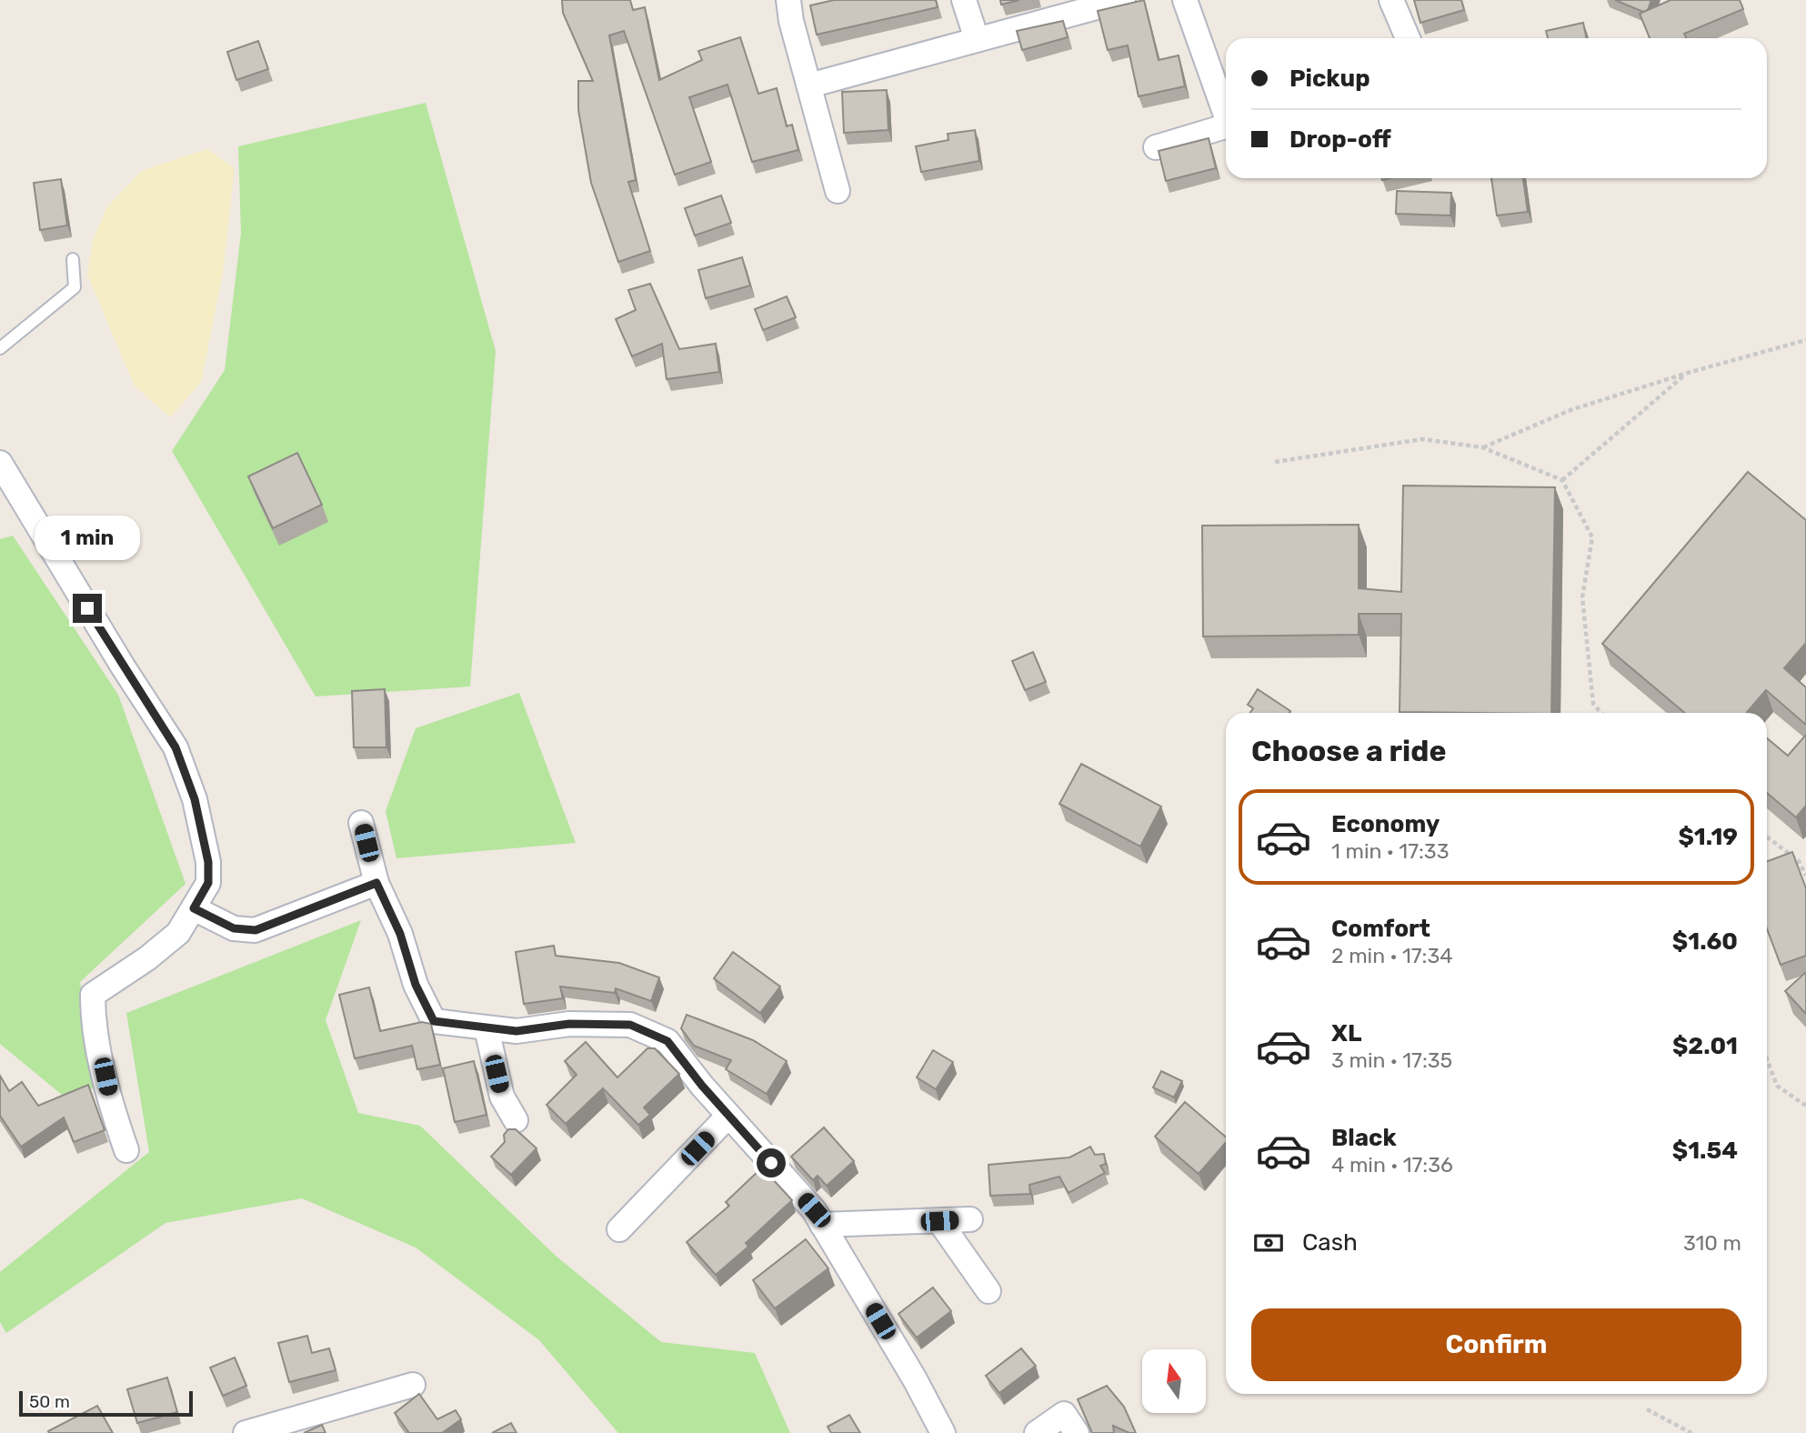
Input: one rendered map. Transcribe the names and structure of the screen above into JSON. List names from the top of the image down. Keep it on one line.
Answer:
{"scale_bar":"50 m","north":"top","page":{"banner":["Pickup","Drop-off"],"bubble":"1 min","heading":"Choose a ride","list":[{"name":"Economy","note":"1 min · 17:33","value":"$1.19"},{"name":"Comfort","note":"2 min · 17:34","value":"$1.60"},{"name":"XL","note":"3 min · 17:35","value":"$2.01"},{"name":"Black","note":"4 min · 17:36","value":"$1.54"}],"pay":["Cash","310 m"],"buttons":"Confirm","scale":"50 m"}}
